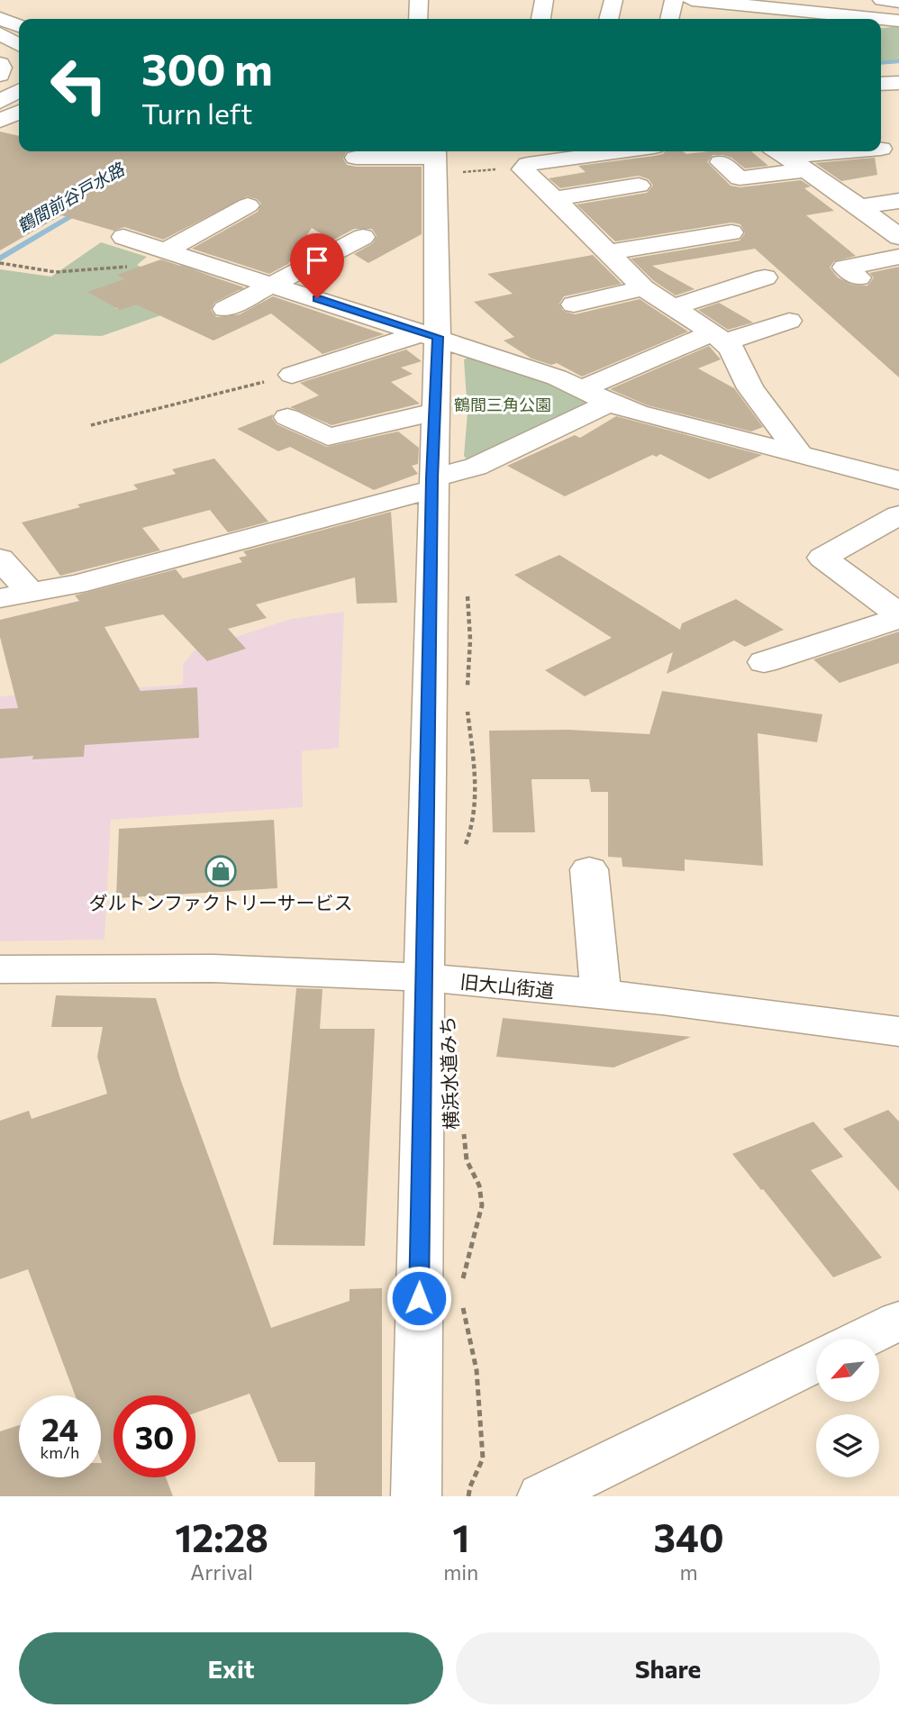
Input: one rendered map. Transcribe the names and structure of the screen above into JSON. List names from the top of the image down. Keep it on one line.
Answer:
{"streets":{"main road":["旧大山街道"],"path":["横浜水道みち"]},"water":["鶴間前谷戸水路"],"parks":["鶴間三角公園"],"places":{"shop":["ダルトンファクトリーサービス"]},"north":"bottom left","page":{"turn":["300 m","Turn left"],"speed":"24 km/h","limit":"30","eta":["12:28","Arrival","1","min","340","m"],"buttons":["Exit","Share"]}}
